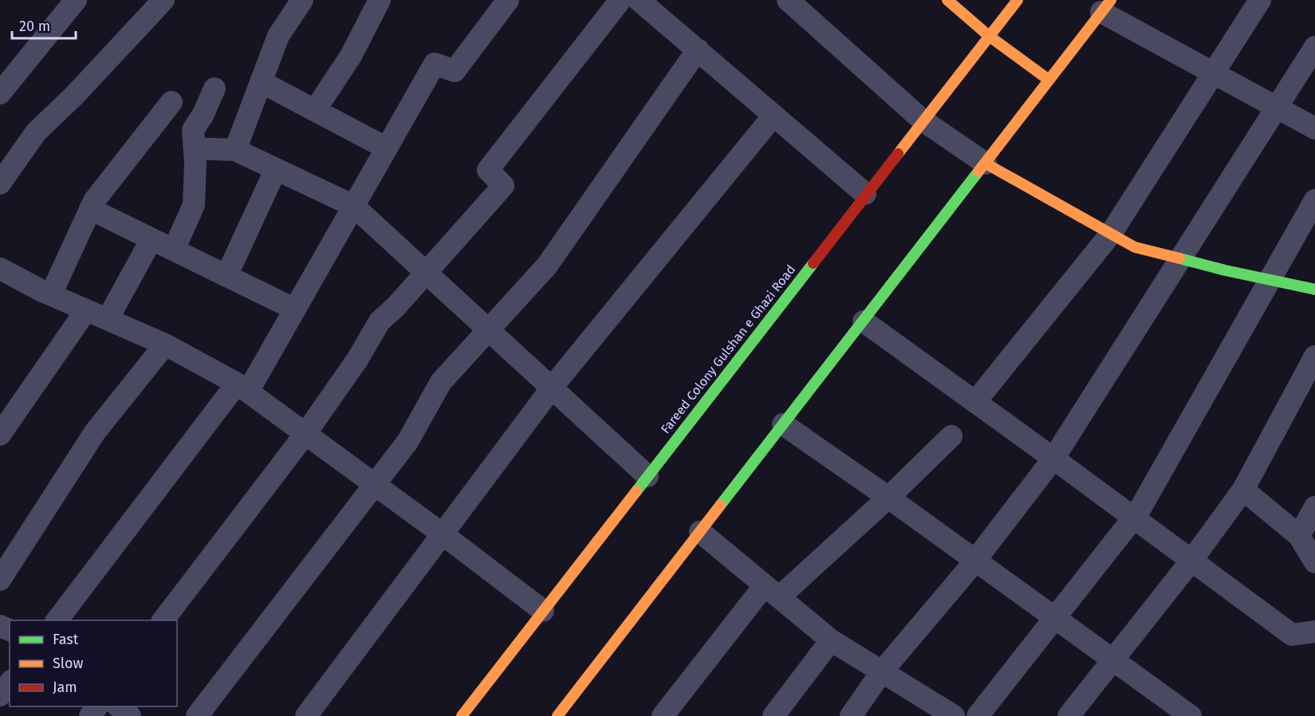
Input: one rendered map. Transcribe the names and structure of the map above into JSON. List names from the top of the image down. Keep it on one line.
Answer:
{"streets":{"main road":["Fareed Colony Gulshan e Ghazi Road"]},"legend":["Fast","Slow","Jam"],"scale_bar":"20 m"}
